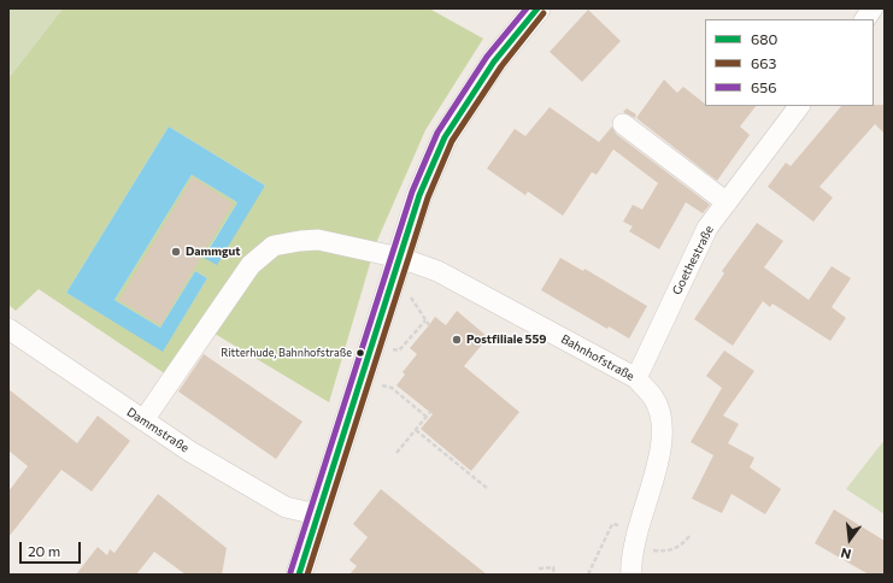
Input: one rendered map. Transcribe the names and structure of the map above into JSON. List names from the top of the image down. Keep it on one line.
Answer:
{"streets":{"street":["Goethestraße","Bahnhofstraße","Dammstraße"]},"crossings":[["Goethestraße","Bahnhofstraße"],["Bahnhofstraße","Dammstraße"]],"places":["Dammgut","Postfiliale 559","Ritterhude, Bahnhofstraße"],"lines":["transit line 680","transit line 656","transit line 663"],"legend":["680","663","656"],"scale_bar":"20 m","north":"bottom"}
